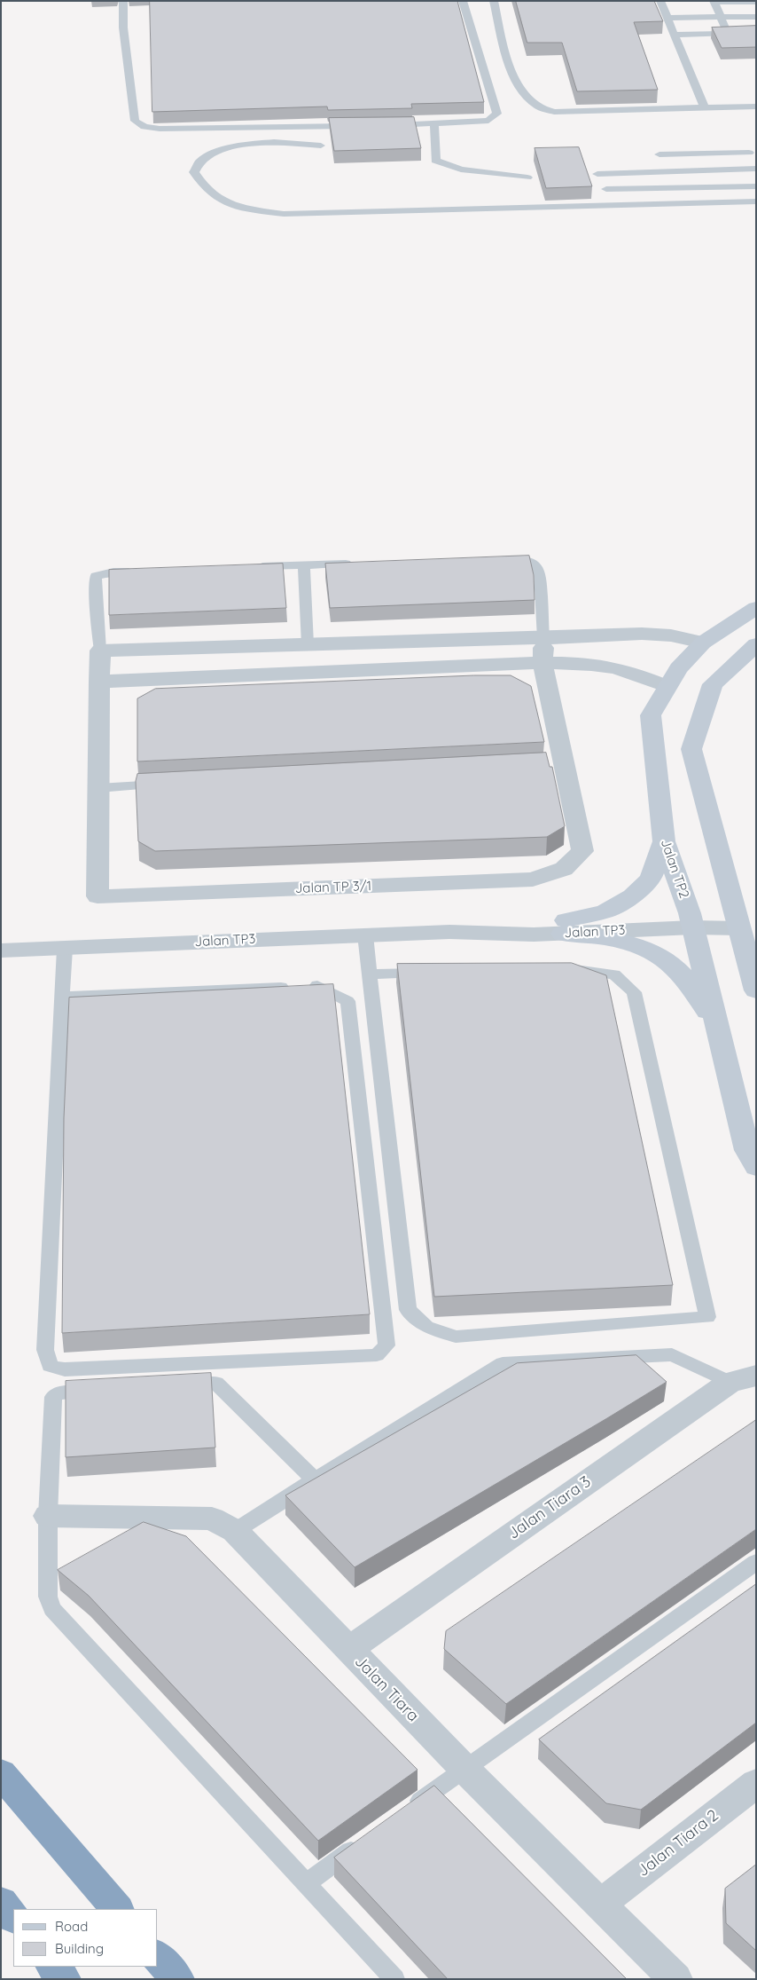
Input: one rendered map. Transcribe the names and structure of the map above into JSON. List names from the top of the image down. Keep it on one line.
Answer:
{"streets":{"street":["Jalan TP2","Jalan TP 3/1","Jalan TP3","Jalan Tiara 3","Jalan Tiara","Jalan Tiara 2"]},"crossings":[["Jalan TP2","Jalan TP3"],["Jalan Tiara 3","Jalan Tiara"],["Jalan Tiara","Jalan Tiara 2"]],"legend":["Road","Building"]}
